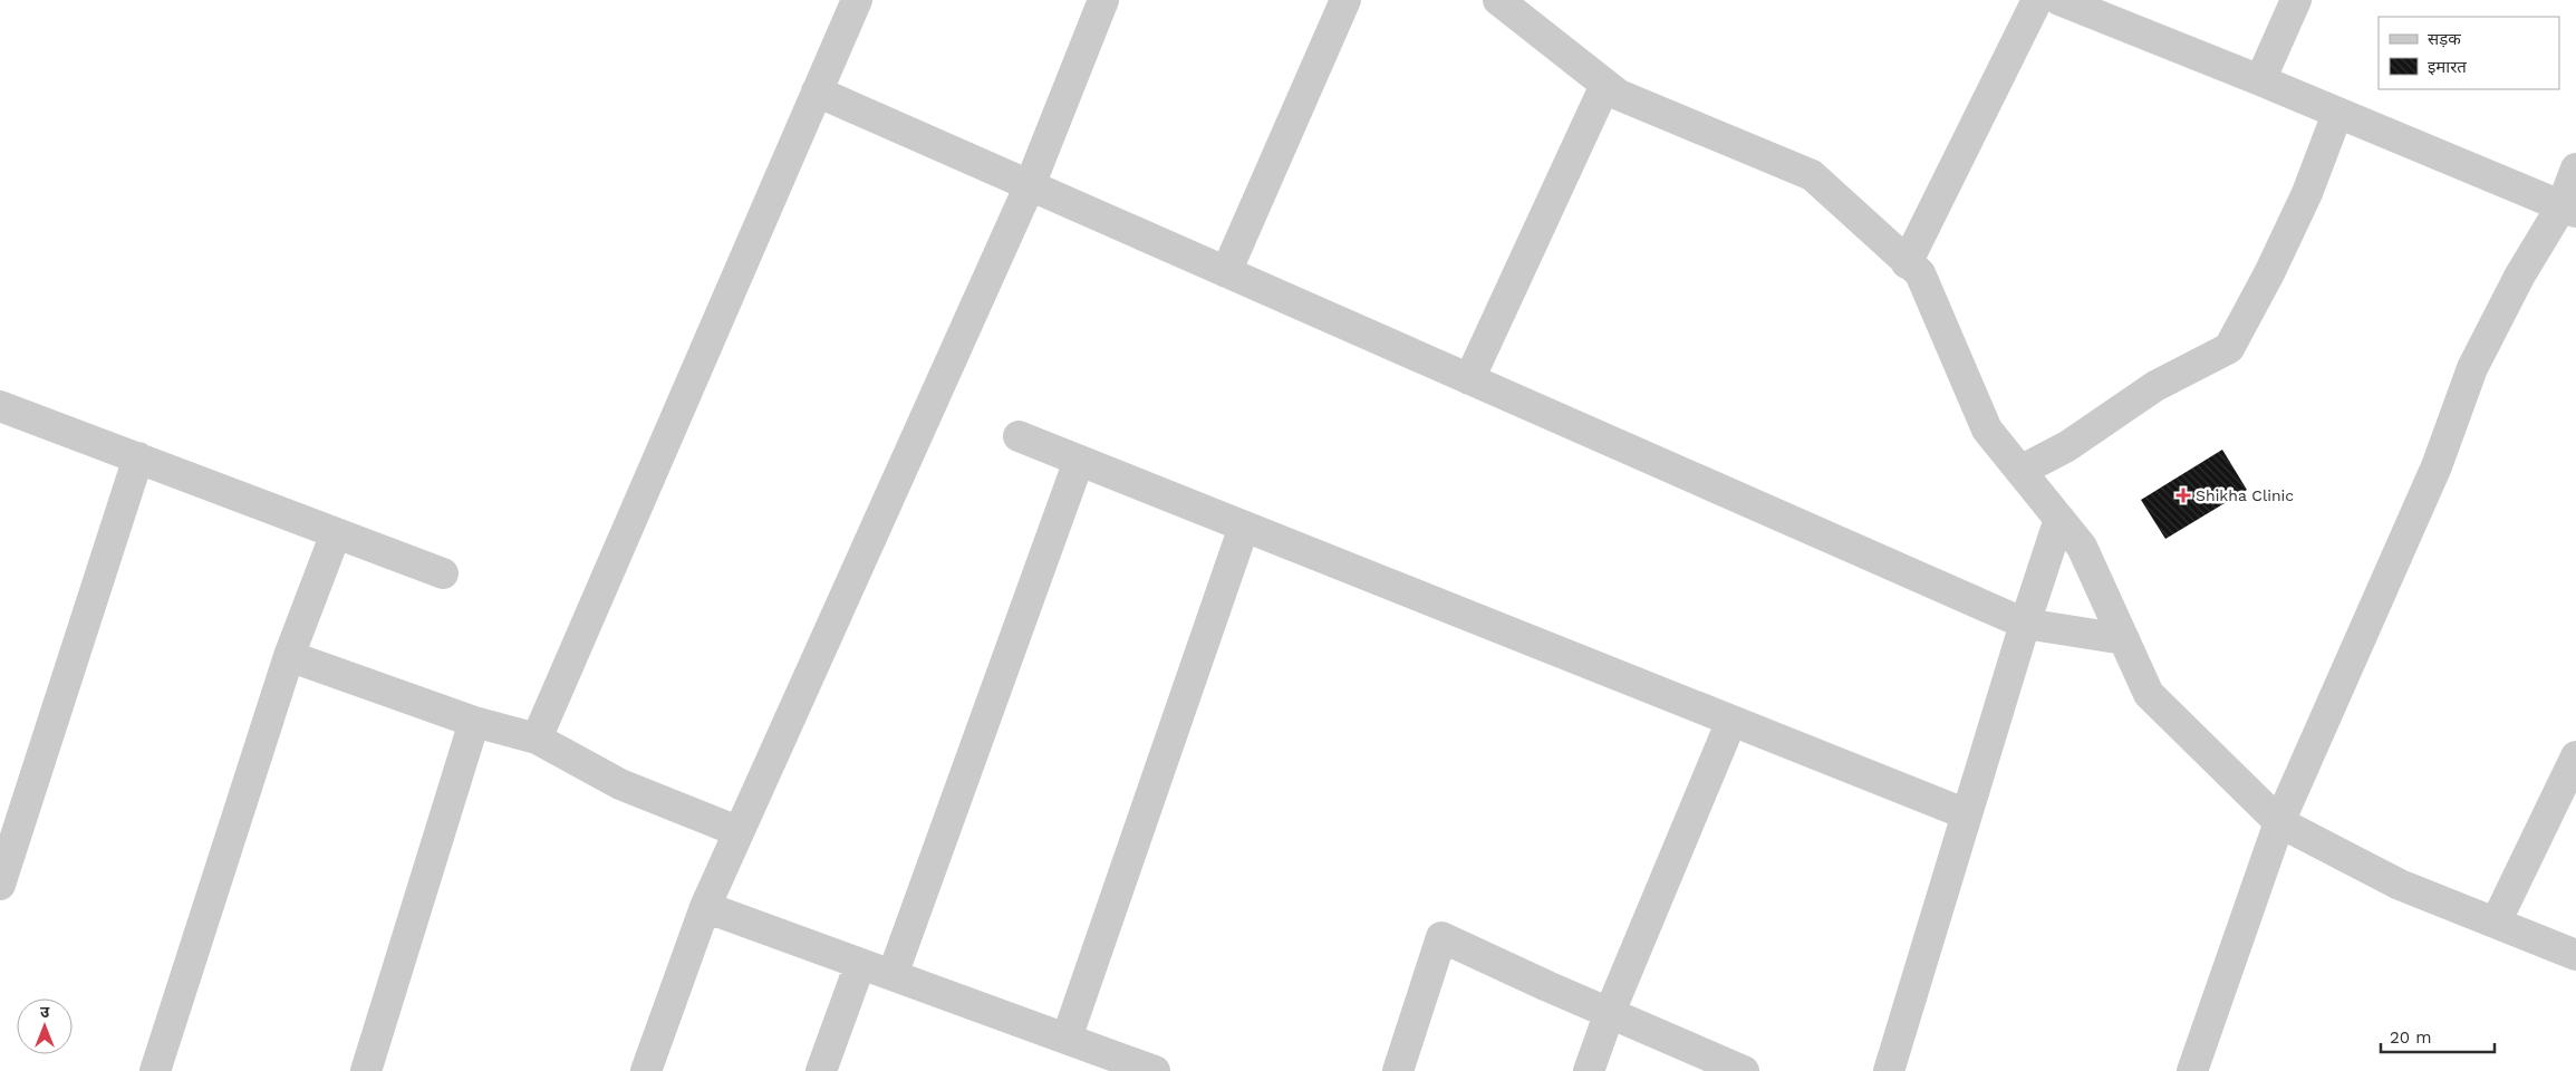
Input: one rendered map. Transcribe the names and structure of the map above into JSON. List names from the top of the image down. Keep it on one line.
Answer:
{"places":{"health":["Shikha Clinic"]},"legend":["सड़क","इमारत"],"scale_bar":"20 m","north":"top"}
